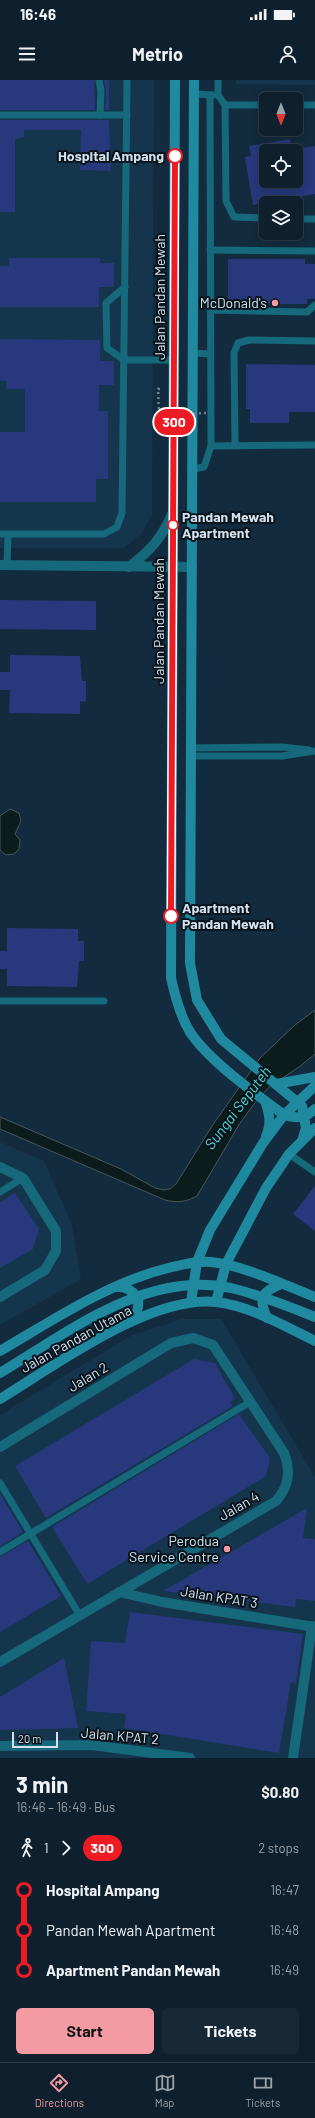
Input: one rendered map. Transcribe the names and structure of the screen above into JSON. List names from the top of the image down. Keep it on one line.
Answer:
{"streets":{"main road":["Jalan Pandan Mewah","Jalan Pandan Utama"],"street":["Jalan 2","Jalan 4","Jalan KPAT 3","Jalan KPAT 2"]},"crossings":[["Jalan 2","Jalan 4"],["Jalan 4","Jalan KPAT 3"]],"water":["Sungai Seputeh"],"places":["Hospital Ampang","McDonald's","Pandan Mewah Apartment","Apartment Pandan Mewah","Perodua Service Centre"],"lines":["bus line 300"],"scale_bar":"20 m","north":"bottom","page":{"status":"16:46","header":"Metrio","on_map":"300","scale":"20 m","heading":["3 min","16:46 – 16:49 · Bus","$0.80"],"legs":["1","300","2 stops"],"list":[{"name":"Hospital Ampang","value":"16:47"},{"name":"Pandan Mewah Apartment","value":"16:48"},{"name":"Apartment Pandan Mewah","value":"16:49"}],"buttons":["Start","Tickets"],"tabs":["Directions","Map","Tickets"]}}
